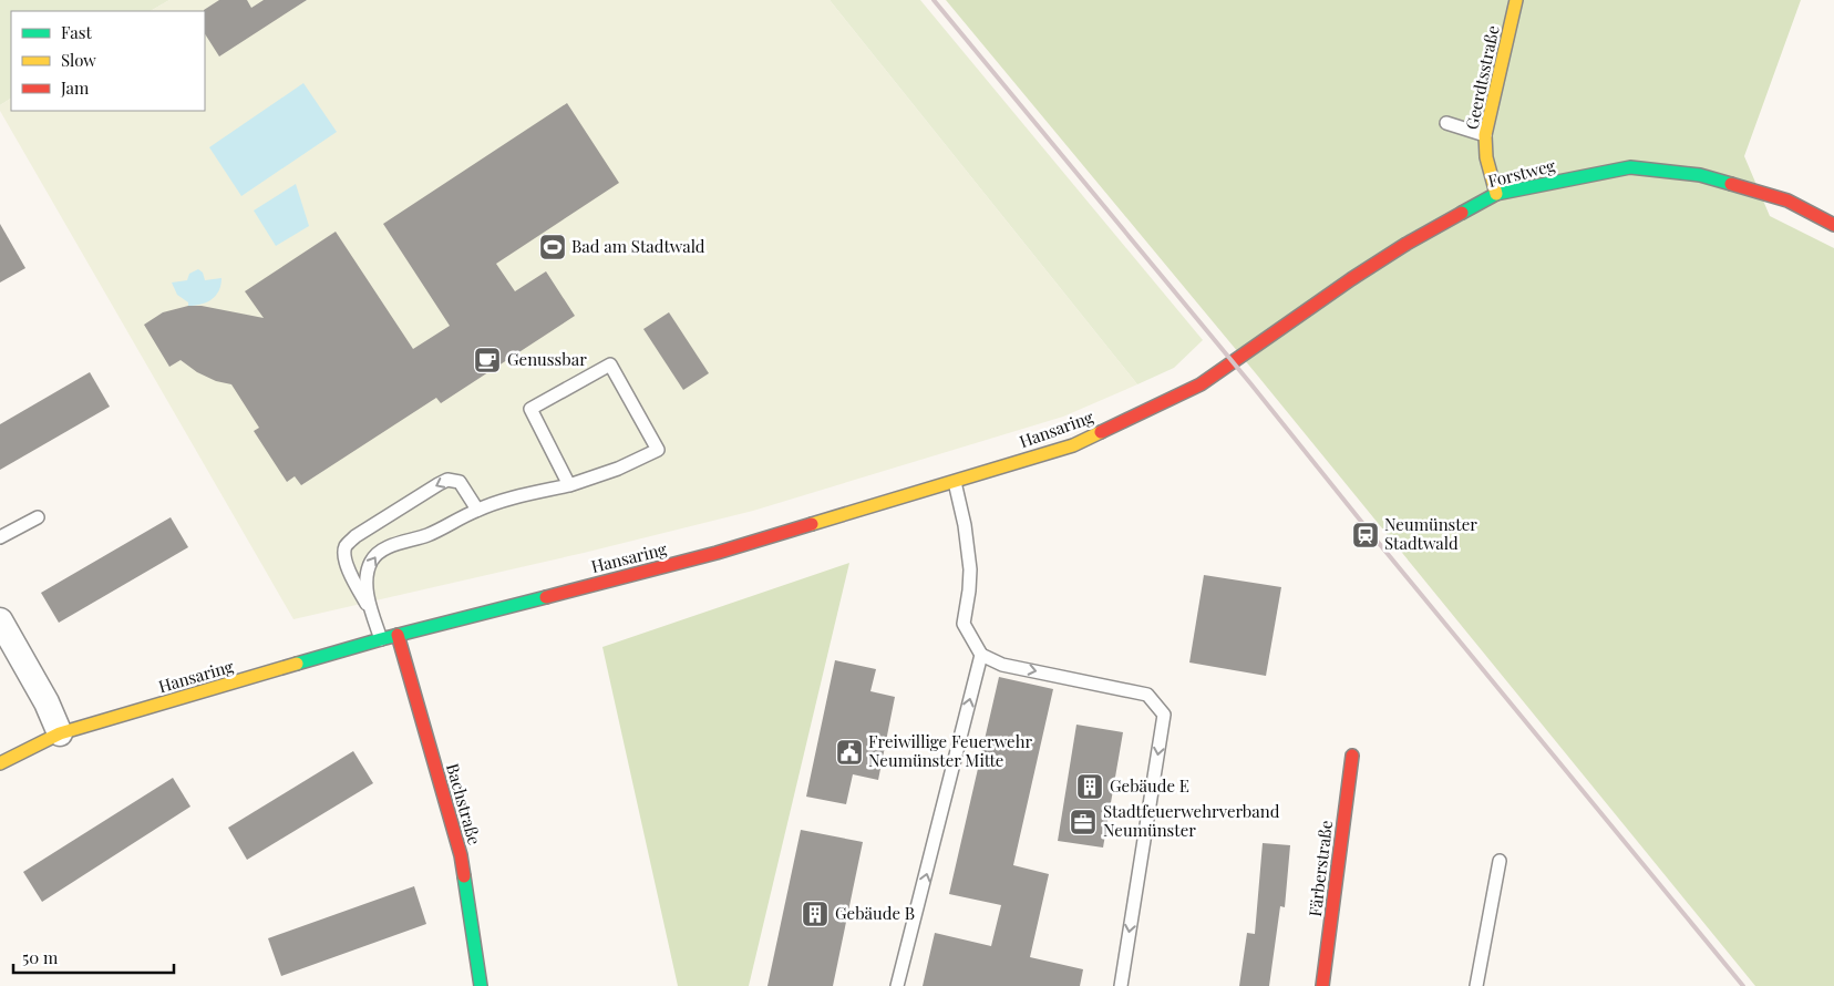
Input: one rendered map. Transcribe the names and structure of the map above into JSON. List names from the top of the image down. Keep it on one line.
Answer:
{"streets":{"main road":["Geerdtsstraße","Forstweg","Hansaring","Bachstraße","Färberstraße"]},"crossings":[["Geerdtsstraße","Forstweg"],["Forstweg","Hansaring"],["Hansaring","Bachstraße"]],"places":{"sports":["Bad am Stadtwald"],"cafe":["Genussbar"],"station":["Neumünster Stadtwald"],"public building":["Freiwillige Feuerwehr Neumünster Mitte"],"building":["Gebäude E","Gebäude B"],"office":["Stadtfeuerwehrverband Neumünster"]},"legend":["Fast","Slow","Jam"],"scale_bar":"50 m"}
